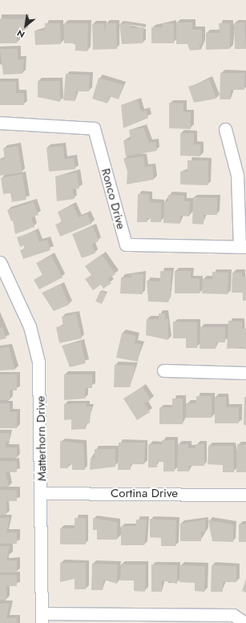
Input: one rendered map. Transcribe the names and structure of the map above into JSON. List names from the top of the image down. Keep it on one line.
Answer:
{"streets":{"street":["Ronco Drive","Matterhorn Drive","Cortina Drive"]},"crossings":[["Matterhorn Drive","Cortina Drive"]],"north":"bottom left"}
